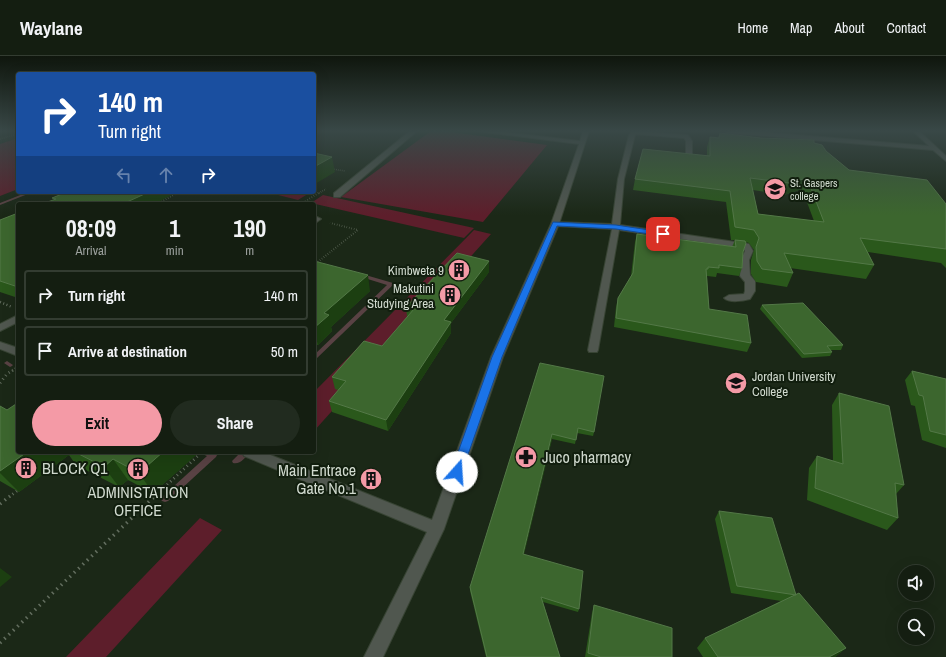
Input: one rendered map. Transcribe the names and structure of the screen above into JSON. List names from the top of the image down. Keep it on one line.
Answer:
{"places":{"school or university":["St. Gaspers college","Jordan University College"],"building":["Kimbweta 9","Makutini Studying Area","BLOCK Q1","ADMINISTATION OFFICE","Main Entrace Gate No.1"],"pharmacy":["Juco pharmacy"]},"page":{"header":"Waylane","nav":["Home","Map","About","Contact"],"turn":["140 m","Turn right"],"eta":["08:09","Arrival","1","min","190","m"],"list":[{"name":"Turn right","value":"140 m"},{"name":"Arrive at destination","value":"50 m"}],"buttons":["Exit","Share"]}}
